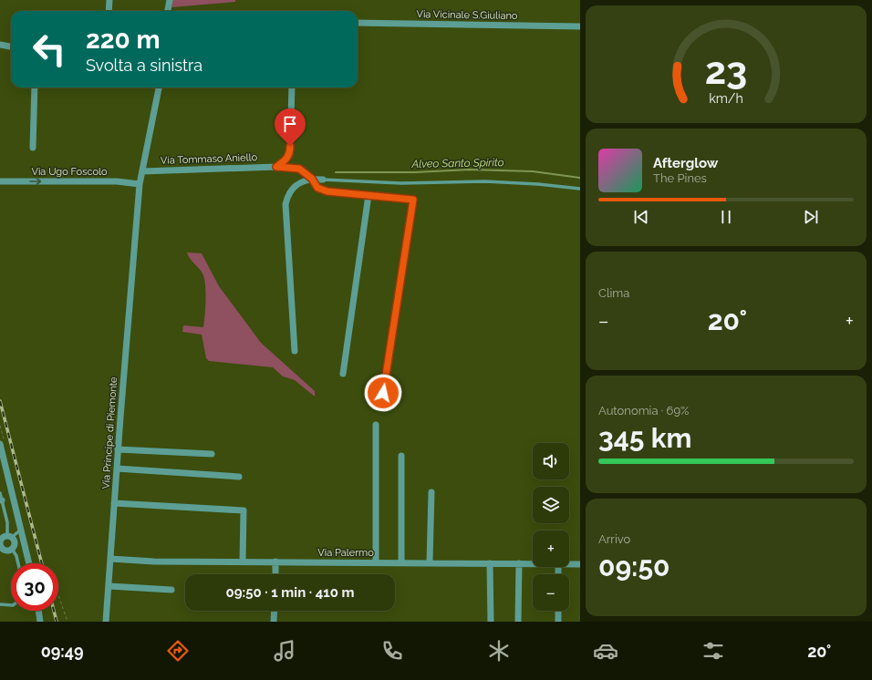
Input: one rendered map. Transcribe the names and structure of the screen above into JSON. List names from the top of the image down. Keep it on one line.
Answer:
{"streets":{"street":["Via Vicinale S.Giuliano","Via Tommaso Aniello","Via Ugo Foscolo","Via Principe di Piemonte","Via Palermo"]},"crossings":[["Via Tommaso Aniello","Via Principe di Piemonte"],["Via Ugo Foscolo","Via Principe di Piemonte"],["Via Principe di Piemonte","Via Palermo"]],"one_way":["Via Ugo Foscolo"],"water":["Alveo Santo Spirito"],"page":{"turn":["220 m","Svolta a sinistra"],"song":["Afterglow","The Pines"],"tile":["Clima",["Autonomia · 69%","345 km"],["Arrivo","09:50"]],"heat":["−","20°","+"],"map_buttons":["+","−"],"limit":"30","trip":"09:50 · 1 min · 410 m","tabs":["09:49","20°"],"gauge":["23","km/h"]}}
